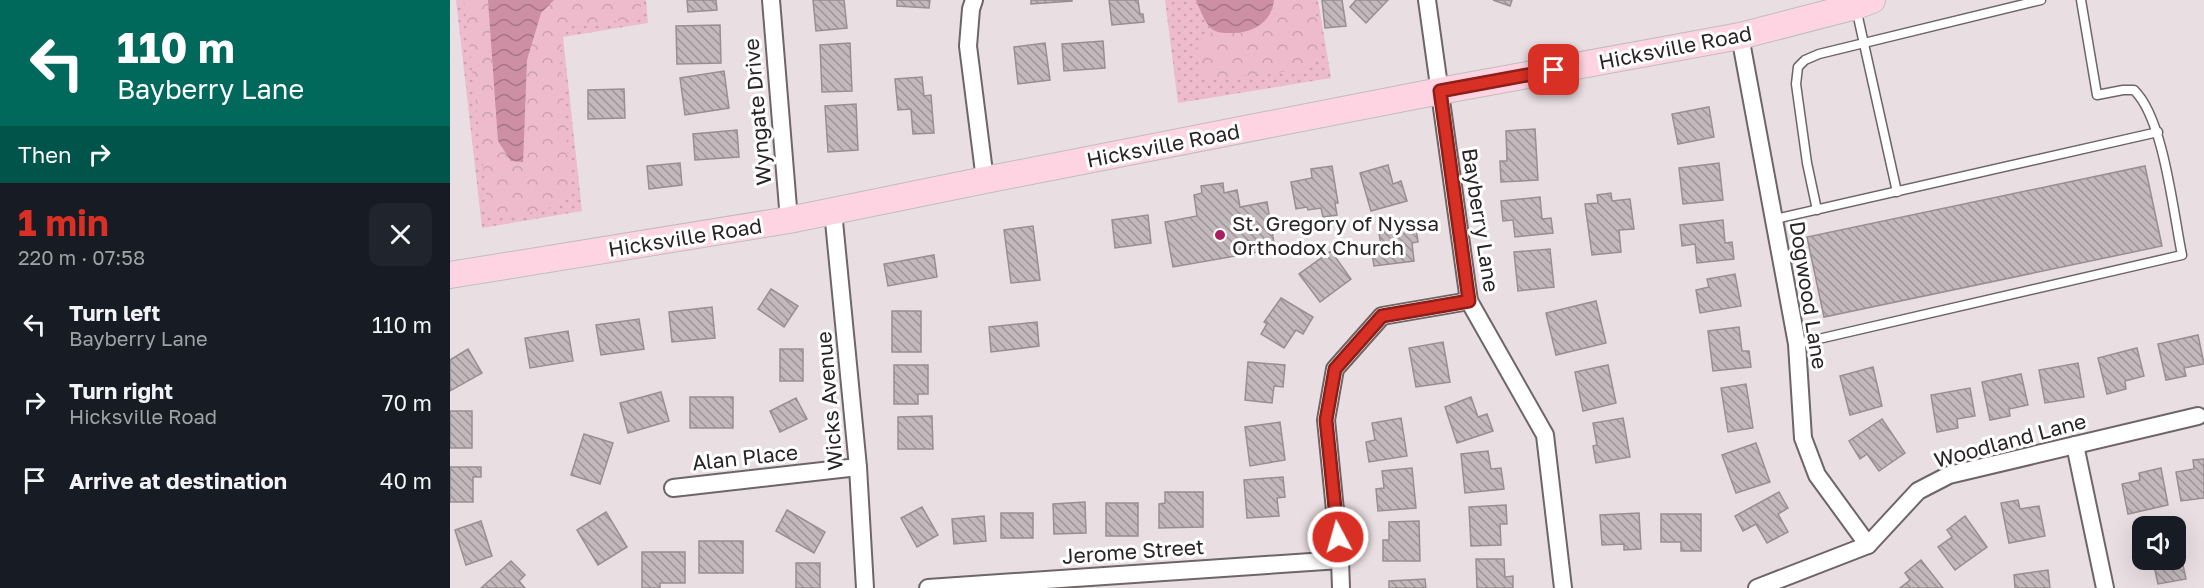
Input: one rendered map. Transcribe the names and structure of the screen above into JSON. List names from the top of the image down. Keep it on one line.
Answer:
{"streets":{"main road":["Hicksville Road"],"street":["Wyngate Drive","Bayberry Lane","Dogwood Lane","Wicks Avenue","Woodland Lane","Alan Place","Jerome Street"]},"crossings":[["Hicksville Road","Wyngate Drive"],["Hicksville Road","Bayberry Lane"],["Hicksville Road","Dogwood Lane"],["Hicksville Road","Wicks Avenue"],["Dogwood Lane","Woodland Lane"],["Wicks Avenue","Alan Place"]],"places":["St. Gregory of Nyssa Orthodox Church"],"page":{"turn":["110 m","Bayberry Lane"],"then":"Then","heading":["1 min","220 m · 07:58"],"list":[{"name":"Turn left","note":"Bayberry Lane","value":"110 m"},{"name":"Turn right","note":"Hicksville Road","value":"70 m"},{"name":"Arrive at destination","value":"40 m"}]}}
